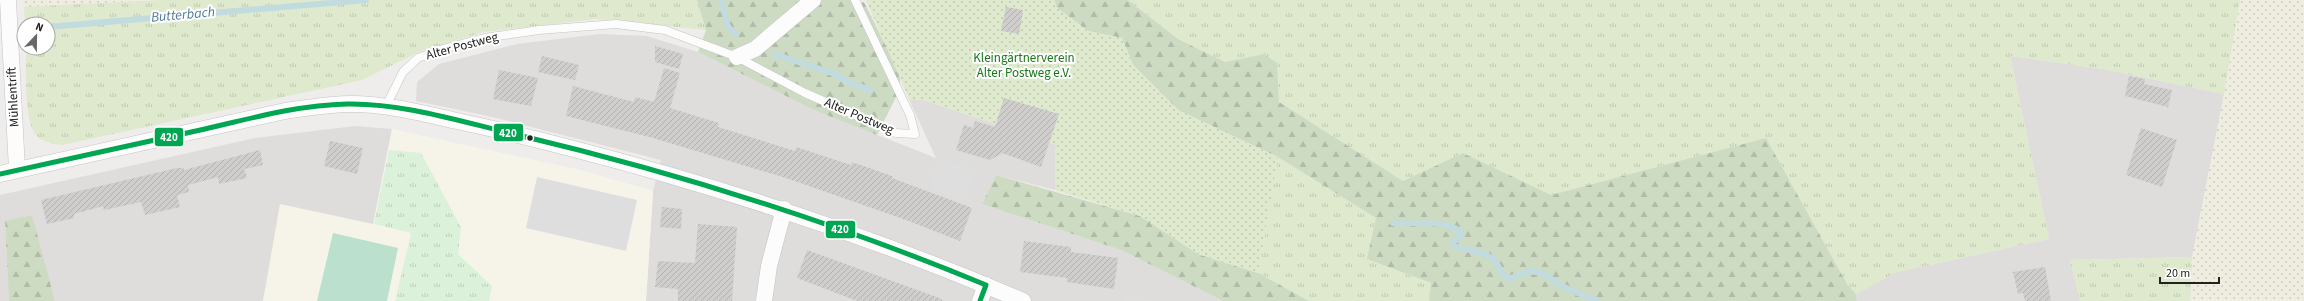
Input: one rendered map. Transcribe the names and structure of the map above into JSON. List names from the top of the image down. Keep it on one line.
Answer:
{"streets":{"street":["Mühlentrift"],"lane":["Alter Postweg"]},"water":["Butterbach"],"parks":["Kleingärtnerverein Alter Postweg e.V."],"lines":["transit line 420"],"scale_bar":"20 m","north":"top"}
